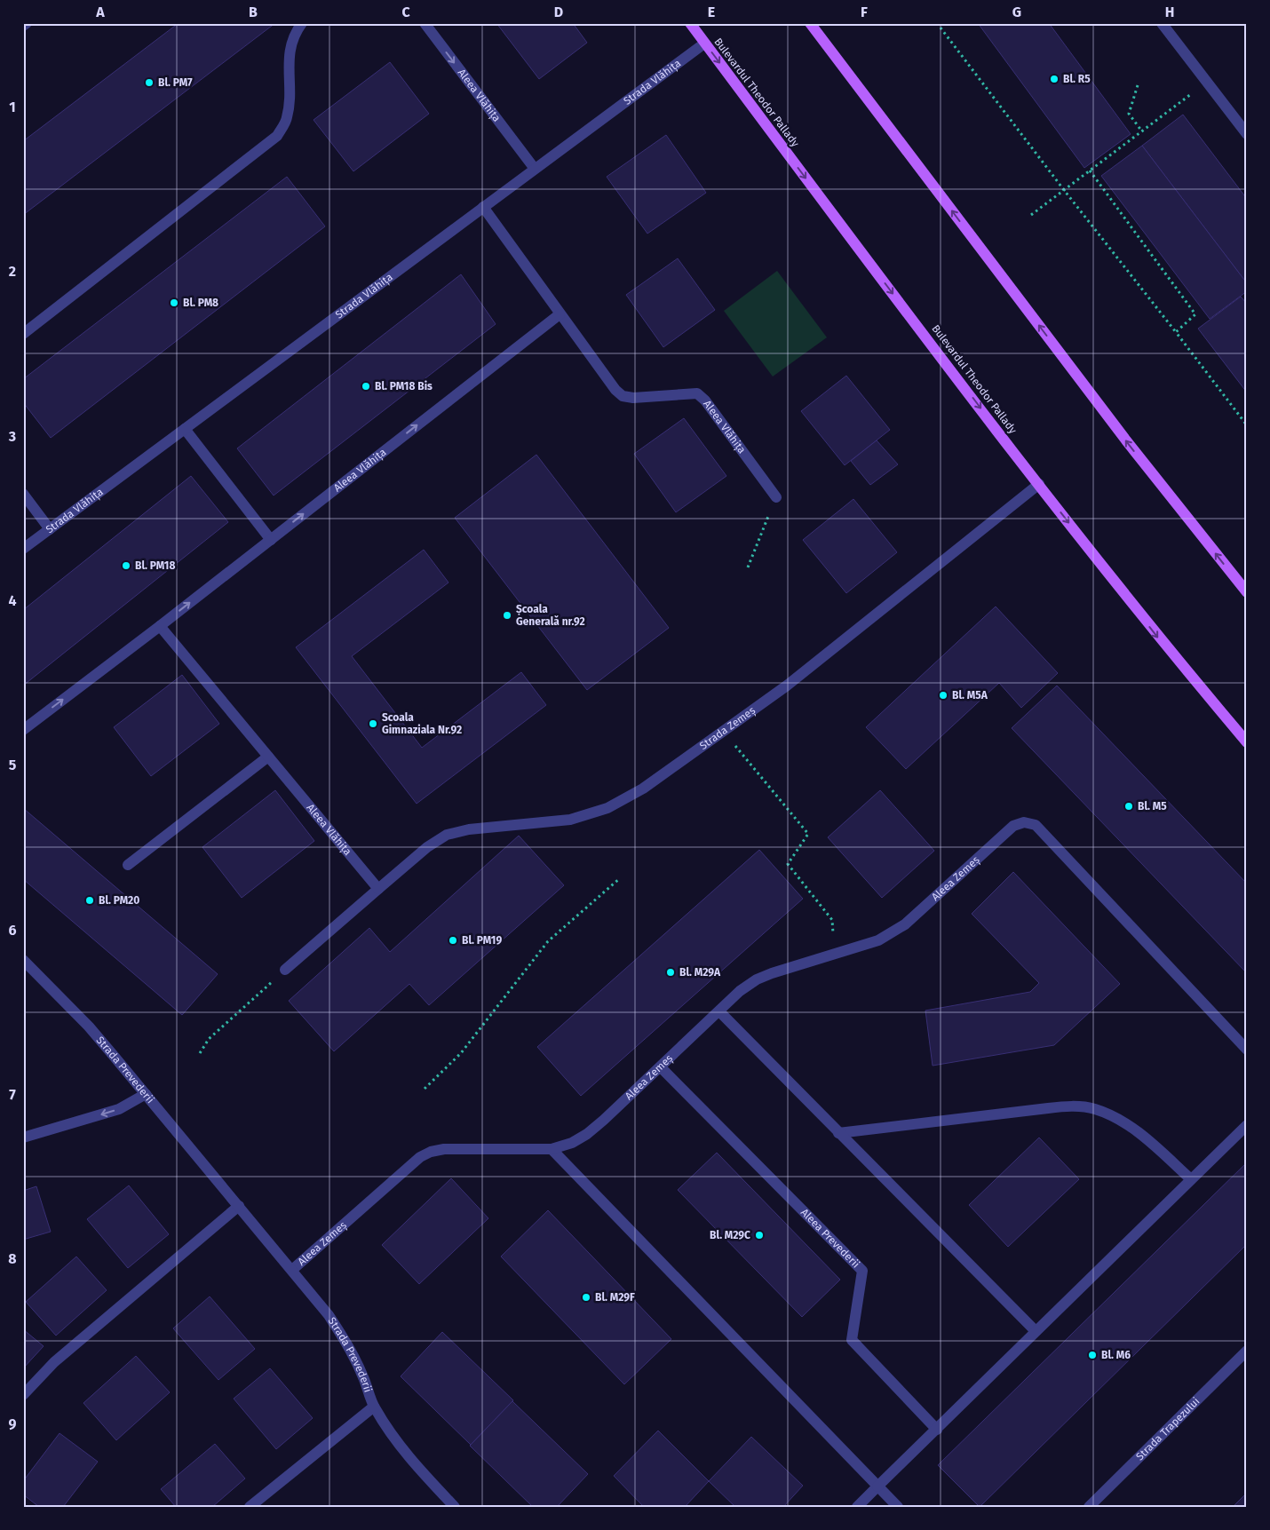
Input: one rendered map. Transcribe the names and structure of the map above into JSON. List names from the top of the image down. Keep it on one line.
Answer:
{"streets":{"main road":["Bulevardul Theodor Pallady"],"street":["Strada Vlăhița","Aleea Vlăhița","Strada Zemeș","Aleea Zemeș","Strada Prevederii","Aleea Prevederii","Strada Trapezului"]},"crossings":[["Strada Vlăhița","Bulevardul Theodor Pallady"],["Strada Vlăhița","Aleea Vlăhița"],["Bulevardul Theodor Pallady","Strada Zemeș"],["Aleea Vlăhița","Strada Zemeș"],["Aleea Zemeș","Strada Prevederii"],["Aleea Zemeș","Aleea Prevederii"]],"one_way":["Aleea Vlăhița"],"places":["Bl. R5","Bl. PM7","Bl. PM8","Bl. PM18 Bis","Bl. PM18","Școala Generală nr.92","Bl. M5A","Scoala Gimnaziala Nr.92","Bl. M5","Bl. PM20","Bl. PM19","Bl. M29A","Bl. M29C","Bl. M29F","Bl. M6"],"grid":{"columns":["A","B","C","D","E","F","G","H"],"rows":["1","2","3","4","5","6","7","8","9"]}}
